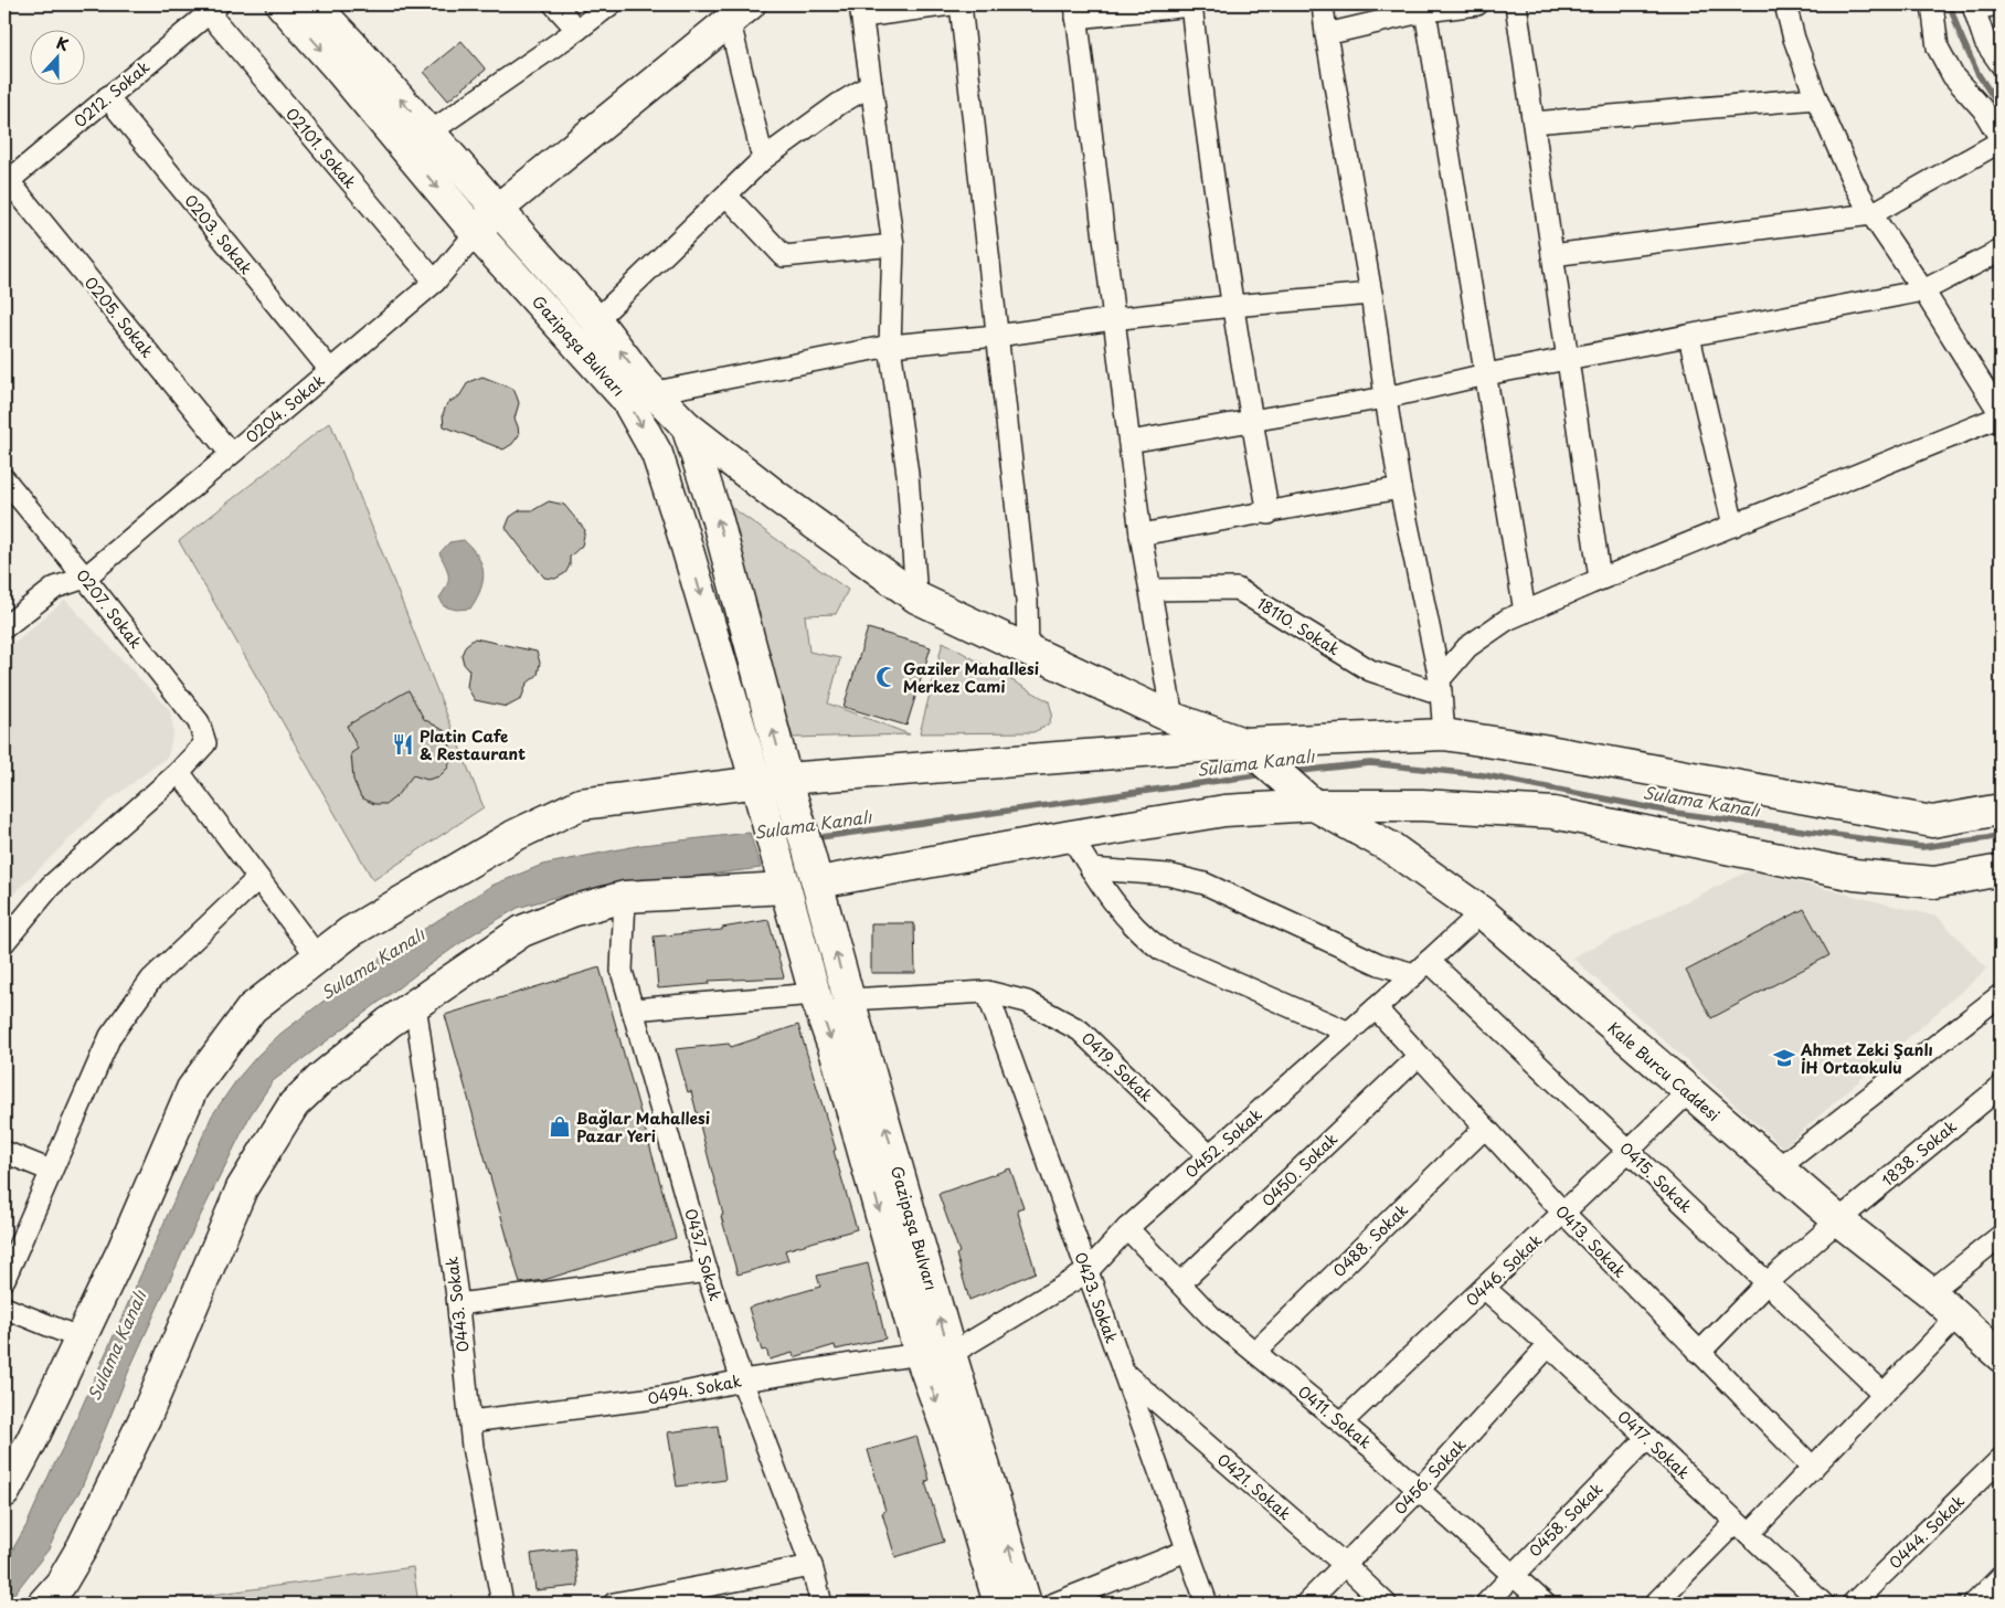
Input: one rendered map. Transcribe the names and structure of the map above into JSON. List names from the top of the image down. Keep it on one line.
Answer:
{"streets":{"street":["0212. Sokak","02101. Sokak","0203. Sokak","0205. Sokak","Gazipaşa Bulvarı","0204. Sokak","0207. Sokak","18110. Sokak","0419. Sokak","Kale Burcu Caddesi","0452. Sokak","1838. Sokak","0450. Sokak","0415. Sokak","0488. Sokak","0413. Sokak","0437. Sokak","0446. Sokak","0423. Sokak","0443. Sokak","0494. Sokak","0411. Sokak","0417. Sokak","0456. Sokak","0421. Sokak","0458. Sokak","0444. Sokak"]},"crossings":[["0212. Sokak","02101. Sokak"],["0212. Sokak","0203. Sokak"],["0212. Sokak","0205. Sokak"],["02101. Sokak","0204. Sokak"],["0203. Sokak","0204. Sokak"],["0205. Sokak","0204. Sokak"],["Gazipaşa Bulvarı","0204. Sokak"],["Gazipaşa Bulvarı","0419. Sokak"],["Gazipaşa Bulvarı","0452. Sokak"],["Gazipaşa Bulvarı","0494. Sokak"],["0204. Sokak","0207. Sokak"],["0419. Sokak","0452. Sokak"],["0419. Sokak","0423. Sokak"],["Kale Burcu Caddesi","0452. Sokak"],["Kale Burcu Caddesi","1838. Sokak"],["Kale Burcu Caddesi","0446. Sokak"],["0452. Sokak","0415. Sokak"],["0452. Sokak","0413. Sokak"],["0452. Sokak","0423. Sokak"],["0452. Sokak","0411. Sokak"],["1838. Sokak","0415. Sokak"],["1838. Sokak","0413. Sokak"],["0450. Sokak","0413. Sokak"],["0450. Sokak","0411. Sokak"],["0415. Sokak","0446. Sokak"],["0488. Sokak","0413. Sokak"],["0488. Sokak","0411. Sokak"],["0413. Sokak","0446. Sokak"],["0437. Sokak","0494. Sokak"],["0446. Sokak","0411. Sokak"],["0446. Sokak","0417. Sokak"],["0423. Sokak","0421. Sokak"],["0443. Sokak","0494. Sokak"],["0411. Sokak","0456. Sokak"],["0411. Sokak","0458. Sokak"],["0417. Sokak","0456. Sokak"],["0417. Sokak","0458. Sokak"],["0456. Sokak","0421. Sokak"]],"water":["Sulama Kanalı"],"places":{"mosque":["Gaziler Mahallesi Merkez Cami"],"restaurant":["Platin Cafe & Restaurant"],"school or university":["Ahmet Zeki Şanlı İH Ortaokulu"],"shop":["Bağlar Mahallesi Pazar Yeri"]},"north":"top"}
